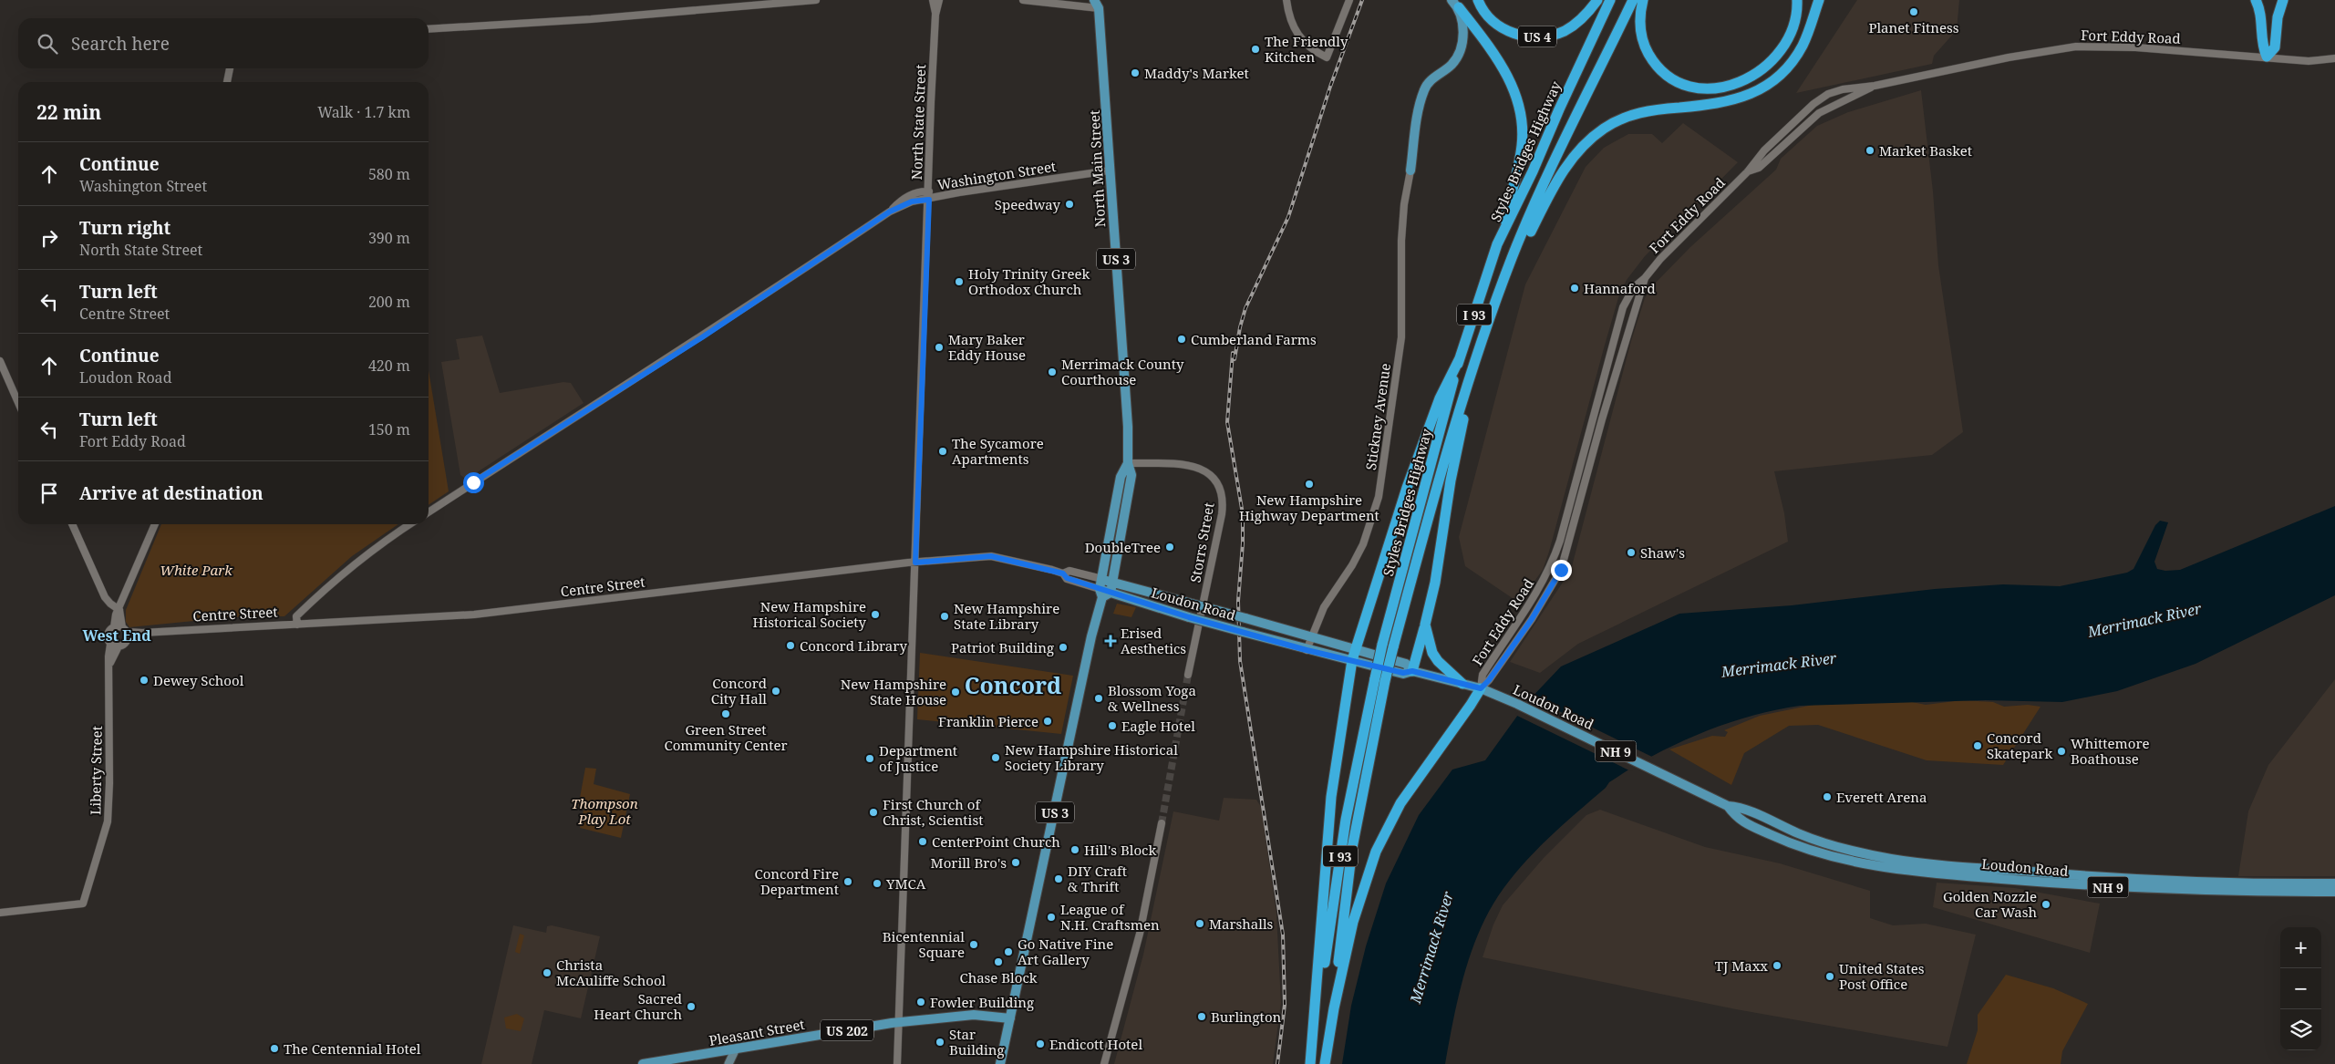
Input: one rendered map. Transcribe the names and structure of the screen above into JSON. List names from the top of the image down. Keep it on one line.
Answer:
{"streets":{"highway":["US 4","Styles Bridges Highway","I 93"],"main road":["North Main Street","US 3","Centre Street","Loudon Road","NH 9","US 202","Pleasant Street"],"street":["Fort Eddy Road","North State Street","Washington Street","Stickney Avenue","Storrs Street","Liberty Street"]},"crossings":[["Fort Eddy Road","Loudon Road"],["North State Street","Washington Street"],["North State Street","Centre Street"],["North State Street","Pleasant Street"],["Styles Bridges Highway","I 93"],["North Main Street","Washington Street"],["North Main Street","US 3"],["North Main Street","Storrs Street"],["North Main Street","Centre Street"],["North Main Street","Loudon Road"],["North Main Street","Pleasant Street"],["US 3","Pleasant Street"],["Stickney Avenue","Loudon Road"],["Centre Street","Loudon Road"],["Centre Street","Liberty Street"]],"districts":["West End","Concord"],"water":["Merrimack River"],"parks":["White Park","Thompson Play Lot"],"places":{"other":["Planet Fitness","The Friendly Kitchen","Maddy's Market","Market Basket","Speedway","Holy Trinity Greek Orthodox Church","Hannaford","Cumberland Farms","Mary Baker Eddy House","Merrimack County Courthouse","The Sycamore Apartments","New Hampshire Highway Department","DoubleTree","Shaw's","New Hampshire Historical Society","New Hampshire State Library","Concord Library","Patriot Building","Dewey School","Concord City Hall","New Hampshire State House","Blossom Yoga & Wellness","Green Street Community Center","Franklin Pierce","Eagle Hotel","Concord Skatepark","Whittemore Boathouse","New Hampshire Historical Society Library","Department of Justice","Everett Arena","First Church of Christ, Scientist","CenterPoint Church","Hill's Block","Morill Bro's","DIY Craft & Thrift","Concord Fire Department","YMCA","Golden Nozzle Car Wash","League of N.H. Craftsmen","Marshalls","Bicentennial Square","Go Native Fine Art Gallery","Chase Block","TJ Maxx","Christa McAuliffe School","United States Post Office","Fowler Building","Sacred Heart Church","Burlington","Star Building","Endicott Hotel","The Centennial Hotel"],"health":["Erised Aesthetics"]},"page":{"search":"Search here","heading":["22 min","Walk · 1.7 km"],"list":[["Continue","Washington Street","580 m"],["Turn right","North State Street","390 m"],["Turn left","Centre Street","200 m"],["Continue","Loudon Road","420 m"],["Turn left","Fort Eddy Road","150 m"],"Arrive at destination"],"map_buttons":["+","−"]}}
